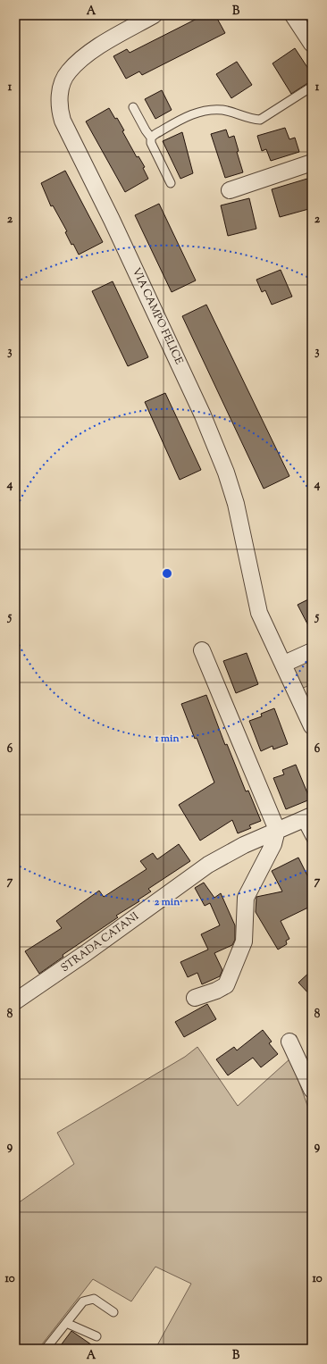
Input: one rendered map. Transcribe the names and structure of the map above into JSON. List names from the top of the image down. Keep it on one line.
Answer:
{"streets":{"street":["VIA CAMPO FELICE","STRADA CATANI"]},"grid":{"columns":["A","B"],"rows":["1","2","3","4","5","6","7","8","9","10"]},"rings":["1 min","2 min"]}
